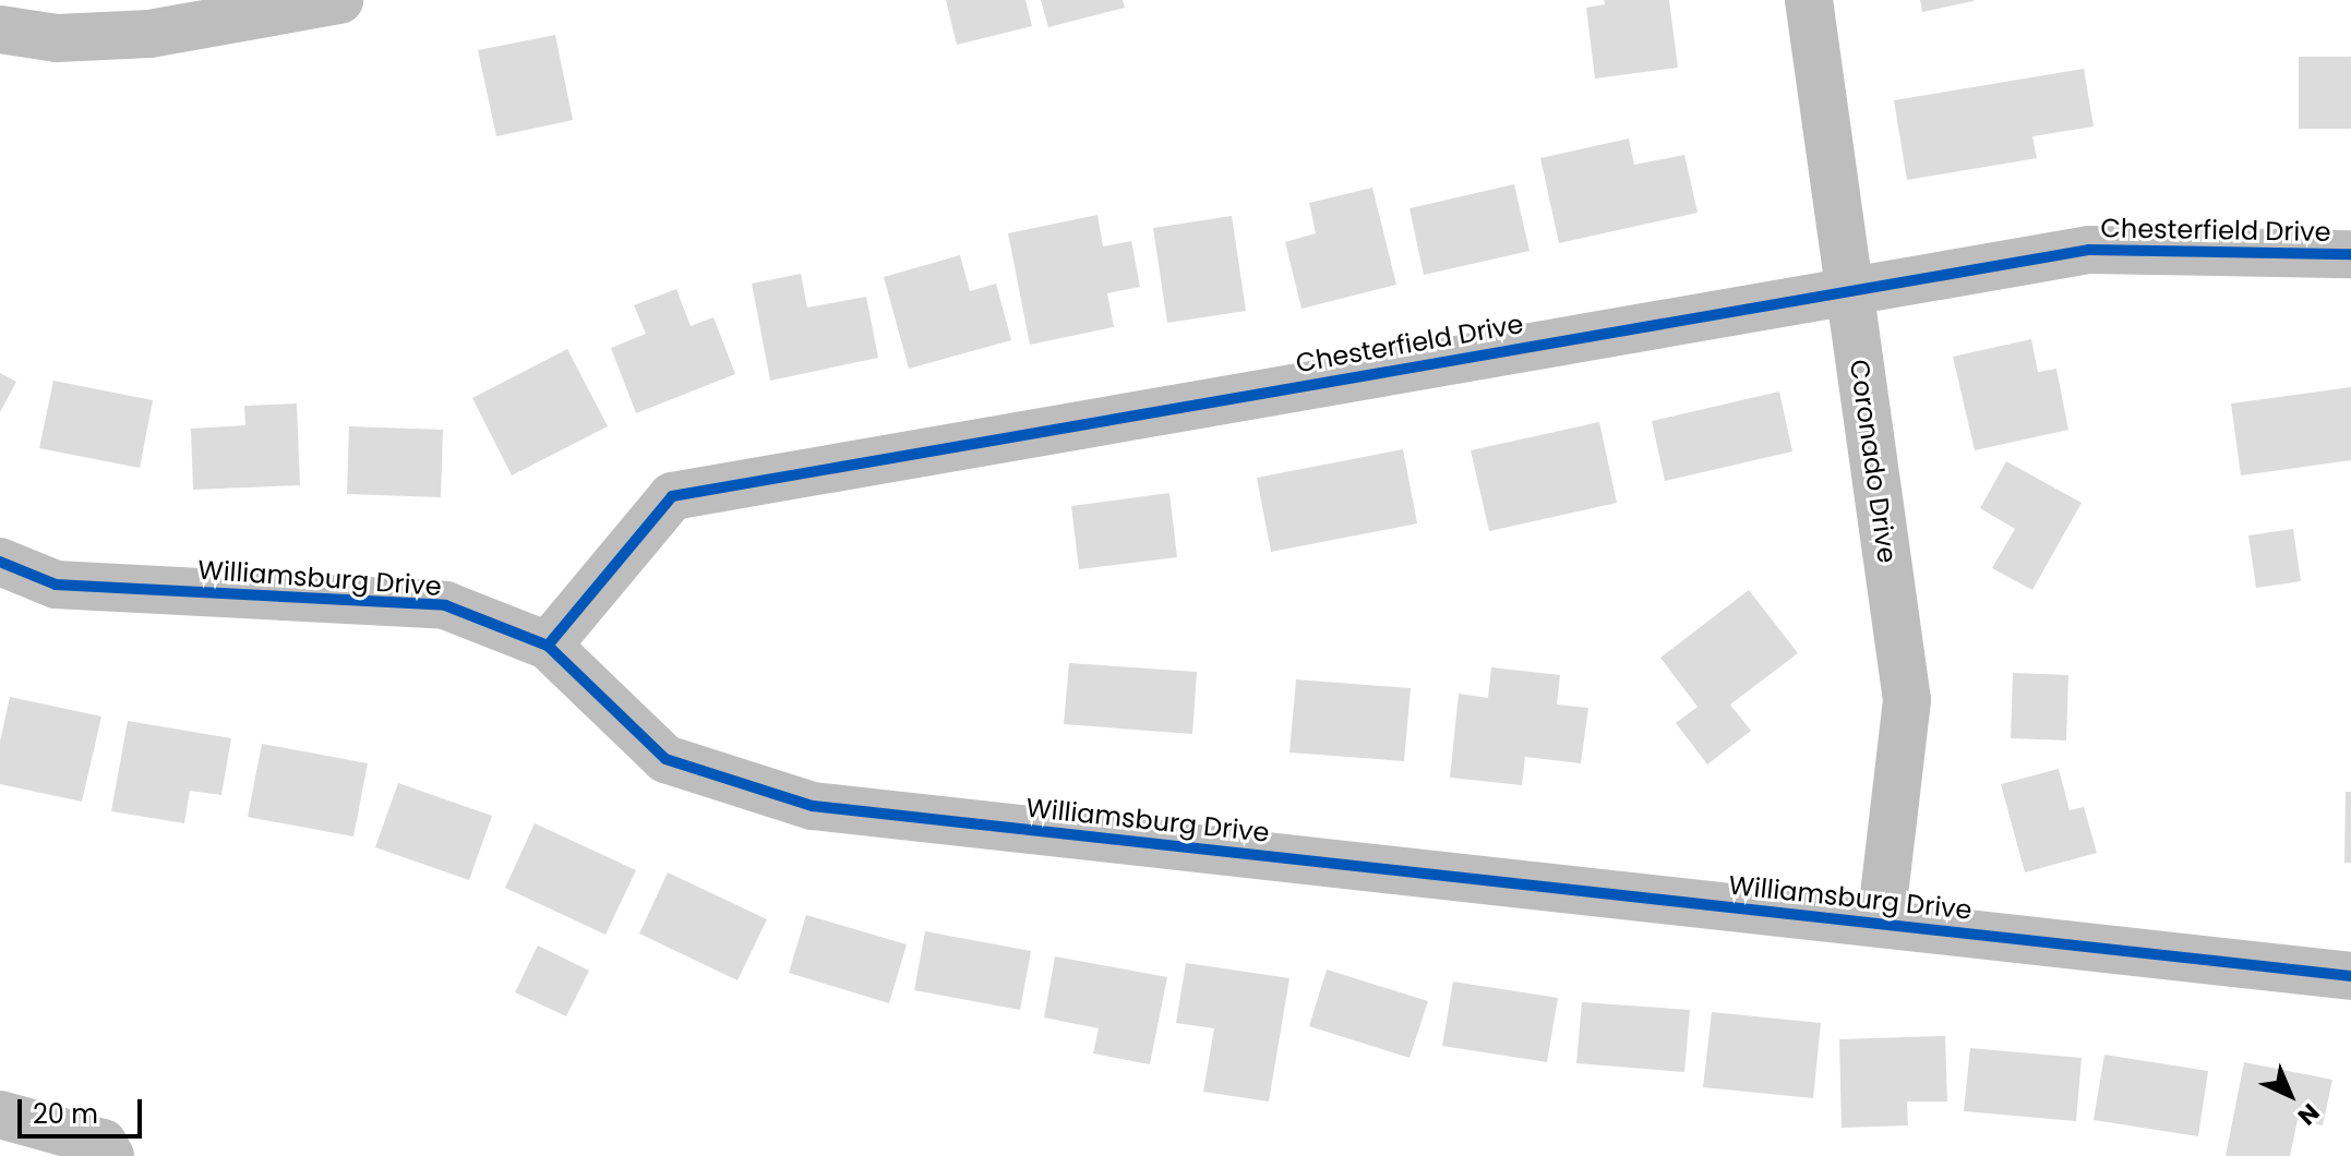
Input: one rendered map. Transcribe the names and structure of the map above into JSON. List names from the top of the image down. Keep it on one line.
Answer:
{"streets":{"street":["Chesterfield Drive","Coronado Drive","Williamsburg Drive"]},"crossings":[["Chesterfield Drive","Coronado Drive"],["Chesterfield Drive","Williamsburg Drive"],["Coronado Drive","Williamsburg Drive"]],"scale_bar":"20 m","north":"bottom right"}
